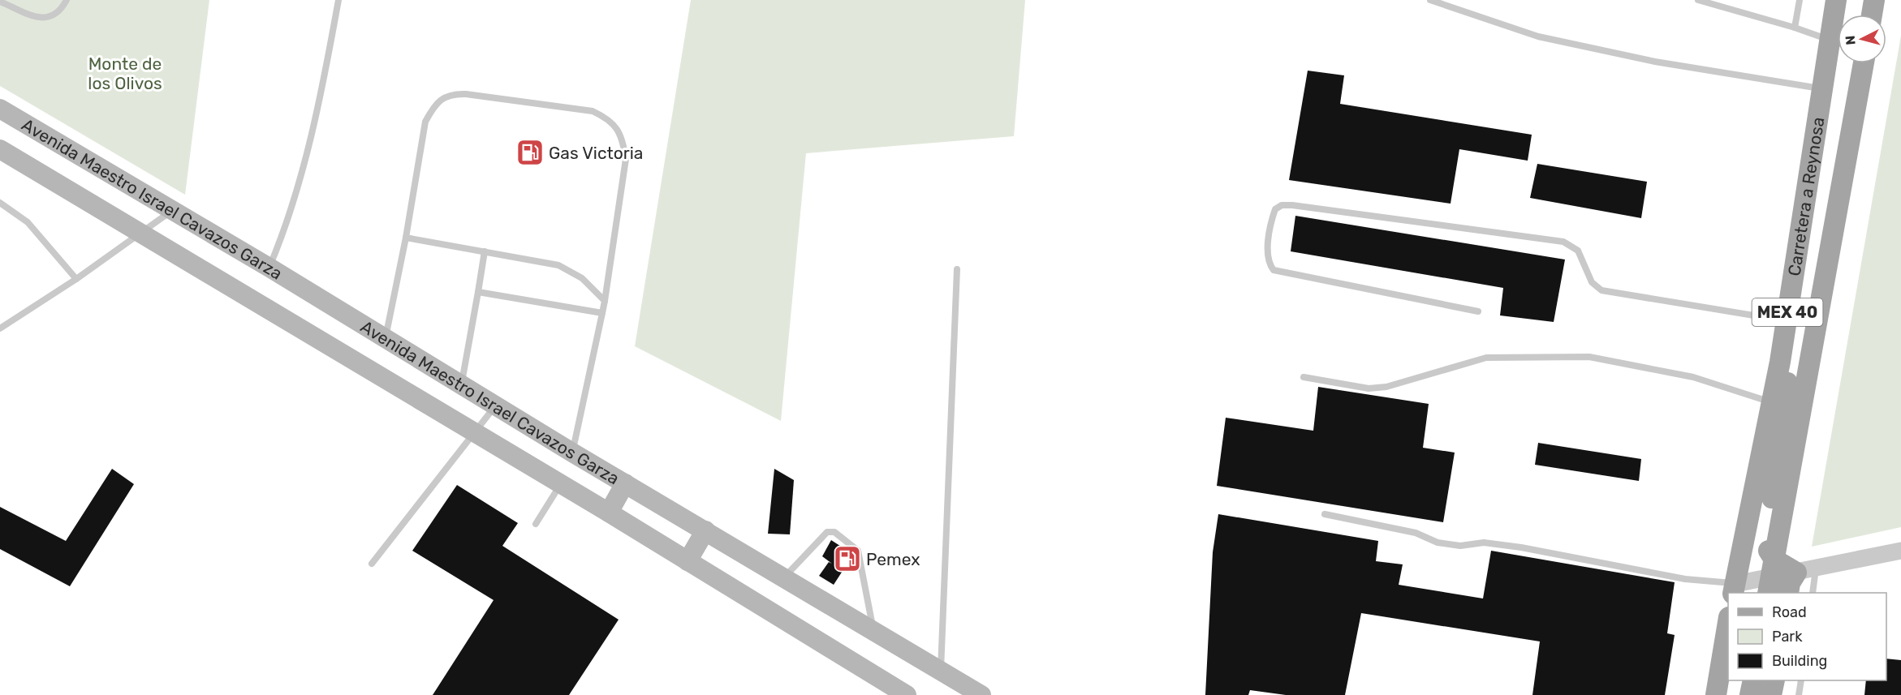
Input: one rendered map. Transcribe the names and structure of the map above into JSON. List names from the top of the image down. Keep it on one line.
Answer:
{"streets":{"main road":["Carretera a Reynosa","Avenida Maestro Israel Cavazos Garza","MEX 40"]},"parks":["Monte de los Olivos"],"places":{"fuel station":["Gas Victoria","Pemex"]},"legend":["Road","Park","Building"],"north":"left"}
